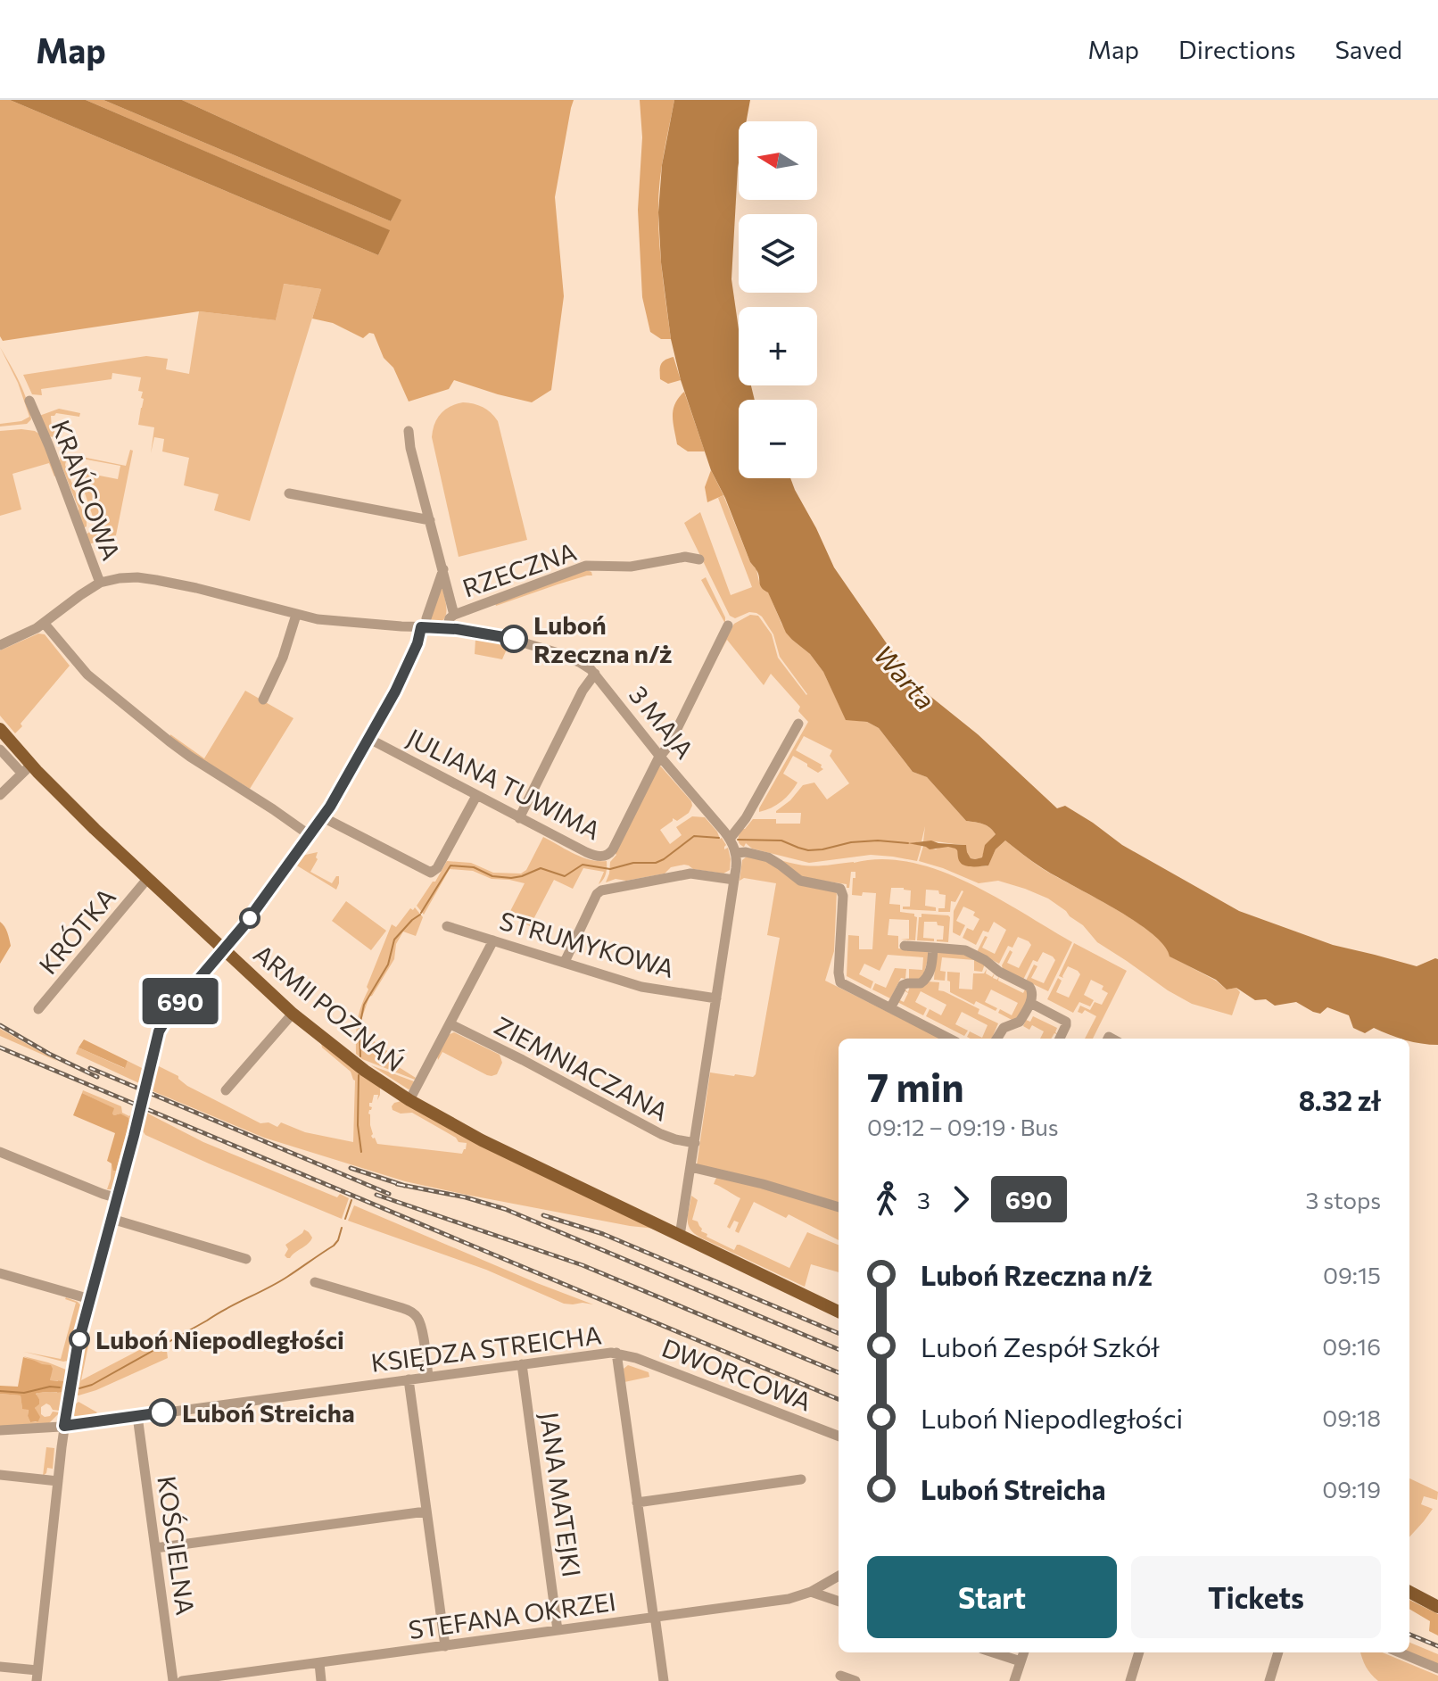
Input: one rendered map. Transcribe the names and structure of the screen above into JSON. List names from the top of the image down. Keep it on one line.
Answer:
{"streets":{"main road":["ARMII POZNAŃ"],"street":["KRAŃCOWA","RZECZNA","3 MAJA","JULIANA TUWIMA","KRÓTKA","STRUMYKOWA","ZIEMNIACZANA","KSIĘDZA STREICHA","DWORCOWA","JANA MATEJKI","KOŚCIELNA","STEFANA OKRZEI"]},"crossings":[["KRAŃCOWA","3 MAJA"],["RZECZNA","3 MAJA"],["3 MAJA","JULIANA TUWIMA"],["3 MAJA","STRUMYKOWA"],["3 MAJA","ARMII POZNAŃ"],["3 MAJA","ZIEMNIACZANA"],["KRÓTKA","ARMII POZNAŃ"],["KSIĘDZA STREICHA","DWORCOWA"],["KSIĘDZA STREICHA","JANA MATEJKI"],["KSIĘDZA STREICHA","KOŚCIELNA"],["JANA MATEJKI","STEFANA OKRZEI"]],"water":["Warta"],"places":["Luboń Rzeczna n/ż","Luboń Niepodległości","Luboń Streicha"],"lines":["bus line 690"],"north":"left","page":{"header":"Map","nav":["Map","Directions","Saved"],"on_map":"690","map_buttons":["+","−"],"heading":["7 min","09:12 – 09:19 · Bus","8.32 zł"],"legs":["3","690","3 stops"],"list":[{"name":"Luboń Rzeczna n/ż","value":"09:15"},{"name":"Luboń Zespół Szkół","value":"09:16"},{"name":"Luboń Niepodległości","value":"09:18"},{"name":"Luboń Streicha","value":"09:19"}],"buttons":["Start","Tickets"]}}
